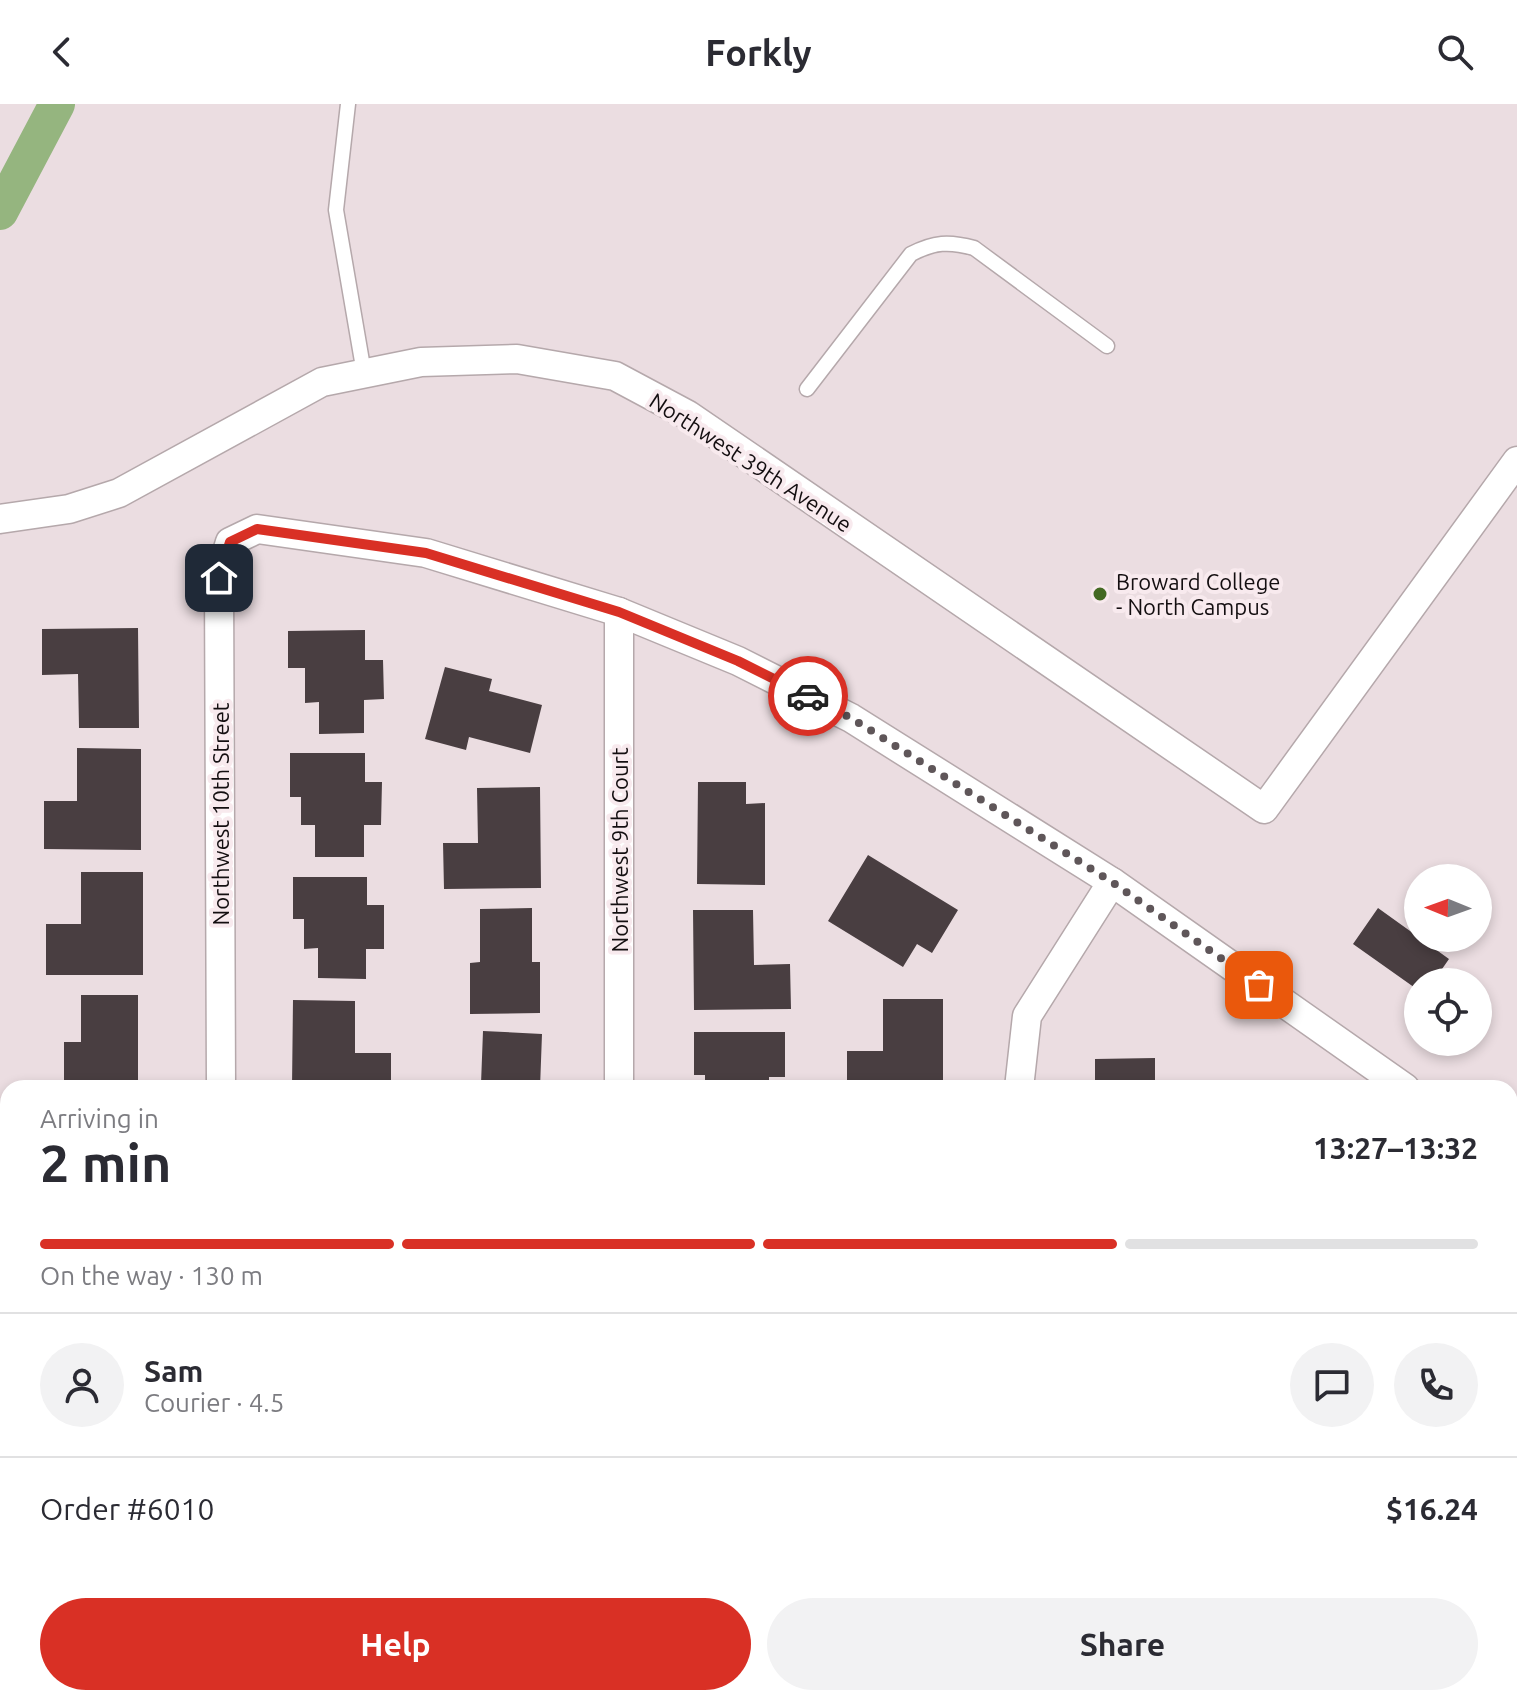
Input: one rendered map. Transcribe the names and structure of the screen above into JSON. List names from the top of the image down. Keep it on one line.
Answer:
{"streets":{"street":["Northwest 39th Avenue","Northwest 10th Street","Northwest 9th Court"]},"crossings":[["Northwest 10th Street","Northwest 9th Court"]],"places":["Broward College - North Campus"],"north":"left","page":{"header":"Forkly","heading":["2 min","Arriving in","13:27–13:32"],"panel":["Sam","Courier · 4.5","Order #6010","$16.24"],"bar":"On the way · 130 m","buttons":["Help","Share"]}}
